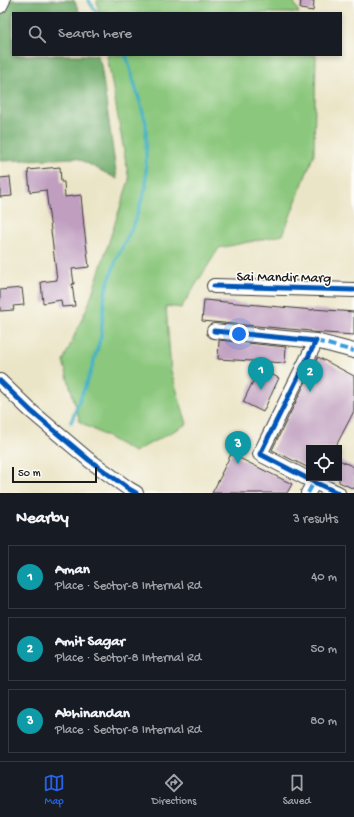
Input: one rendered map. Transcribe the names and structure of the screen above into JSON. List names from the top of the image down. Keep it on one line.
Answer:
{"streets":{"street":["Sai Mandir Marg"]},"scale_bar":"50 m","page":{"search":"Search here","pins":["1","2","3"],"scale":"50 m","heading":["Nearby","3 results"],"list":[{"mark":"1","name":"Aman","note":"Place · Sector-8 Internal Rd","value":"40 m"},{"mark":"2","name":"Amit Sagar","note":"Place · Sector-8 Internal Rd","value":"50 m"},{"mark":"3","name":"Abhinandan","note":"Place · Sector-8 Internal Rd","value":"80 m"}],"nav":["Map","Directions","Saved"]}}
